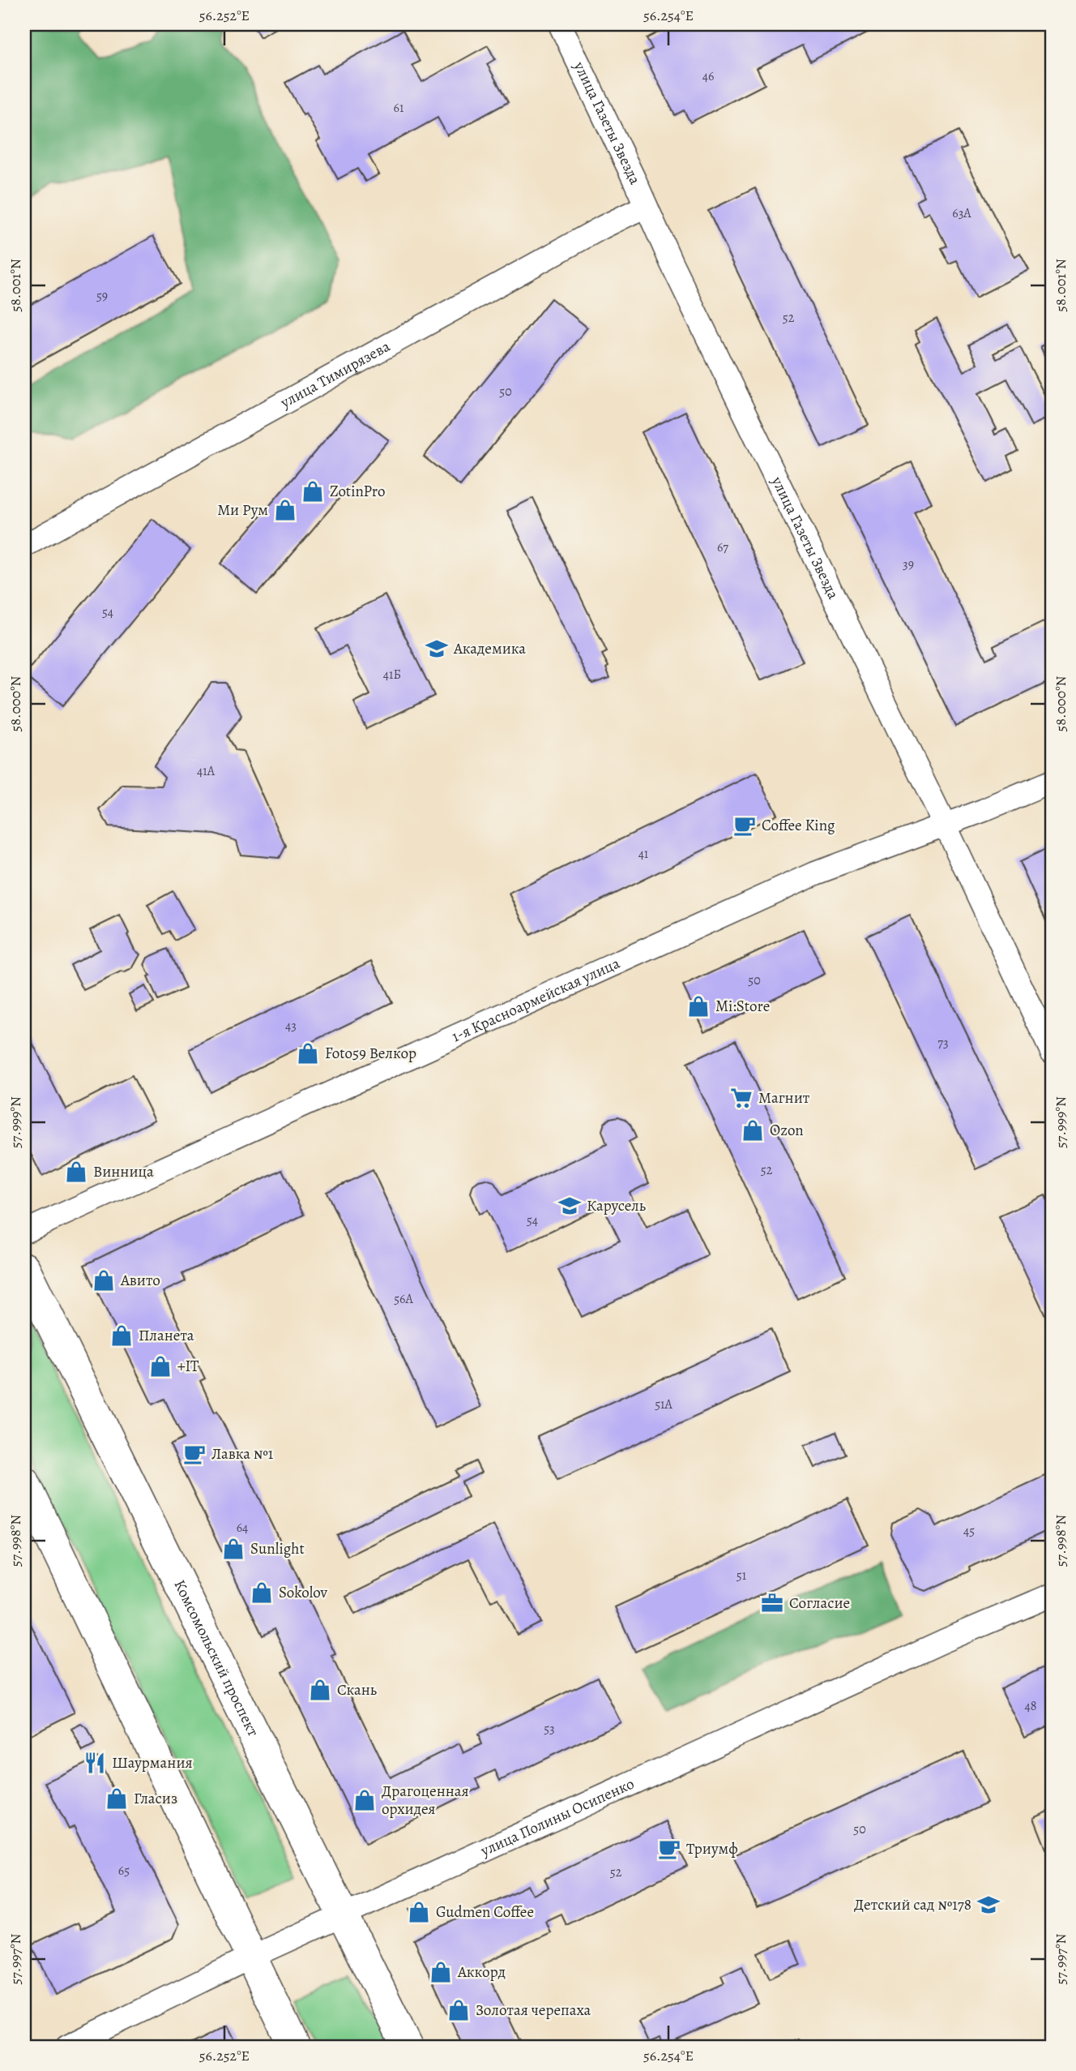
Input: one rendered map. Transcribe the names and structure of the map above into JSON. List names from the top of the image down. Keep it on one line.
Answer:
{"streets":{"main road":["Комсомольский проспект"],"street":["улица Газеты Звезда","улица Тимирязева","1-я Красноармейская улица","улица Полины Осипенко"]},"crossings":[["улица Газеты Звезда","улица Тимирязева"],["улица Газеты Звезда","1-я Красноармейская улица"],["Комсомольский проспект","улица Полины Осипенко"]],"places":{"shop":["ZotinPro","Ми Рум","Mi:Store","Foto59 Велкор","Ozon","Винница","Авито","Планета","+IT","Sunlight","Sokolov","Скань","Гласиз","Драгоценная орхидея","Gudmen Coffee","Аккорд","Золотая черепаха"],"school or university":["Академика","Карусель","Детский сад №178"],"cafe":["Coffee King","Лавка №1","Триумф"],"supermarket":["Магнит"],"office":["Согласие"],"restaurant":["Шаурмания"]},"house_numbers":["46","61","63А","59","52","50","67","39","54","41Б","41А","41","50","43","73","52","54","56А","51А","64","45","51","48","53","50","65","52"],"coordinates":["56.252°E","56.254°E","58.001°N","58.000°N","57.999°N","57.998°N","57.997°N"]}
